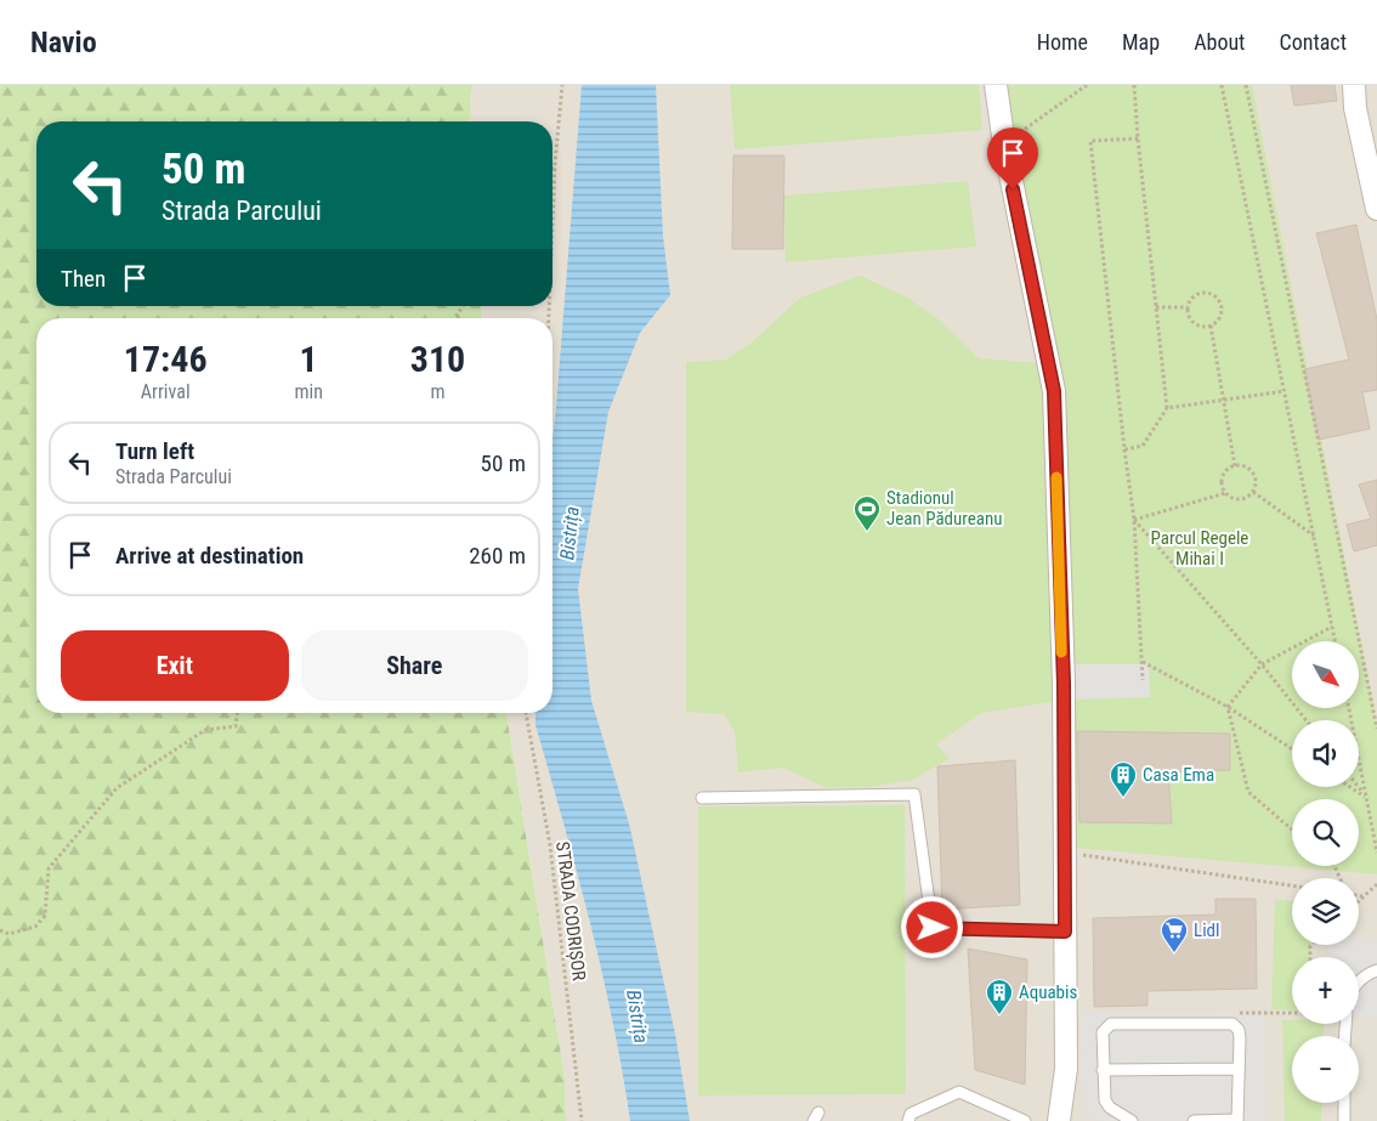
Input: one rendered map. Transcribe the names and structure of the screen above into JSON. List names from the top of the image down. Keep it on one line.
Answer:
{"streets":{"path":["STRADA CODRIȘOR"]},"water":["Bistrița"],"parks":["Parcul Regele Mihai I"],"places":{"sports":["Stadionul Jean Pădureanu"],"building":["Casa Ema","Aquabis"],"supermarket":["Lidl"]},"north":"bottom right","page":{"header":"Navio","nav":["Home","Map","About","Contact"],"turn":["50 m","Strada Parcului"],"then":"Then","eta":["17:46","Arrival","1","min","310","m"],"list":[{"name":"Turn left","note":"Strada Parcului","value":"50 m"},{"name":"Arrive at destination","value":"260 m"}],"buttons":["Exit","Share"],"map_buttons":["+","−"]}}
